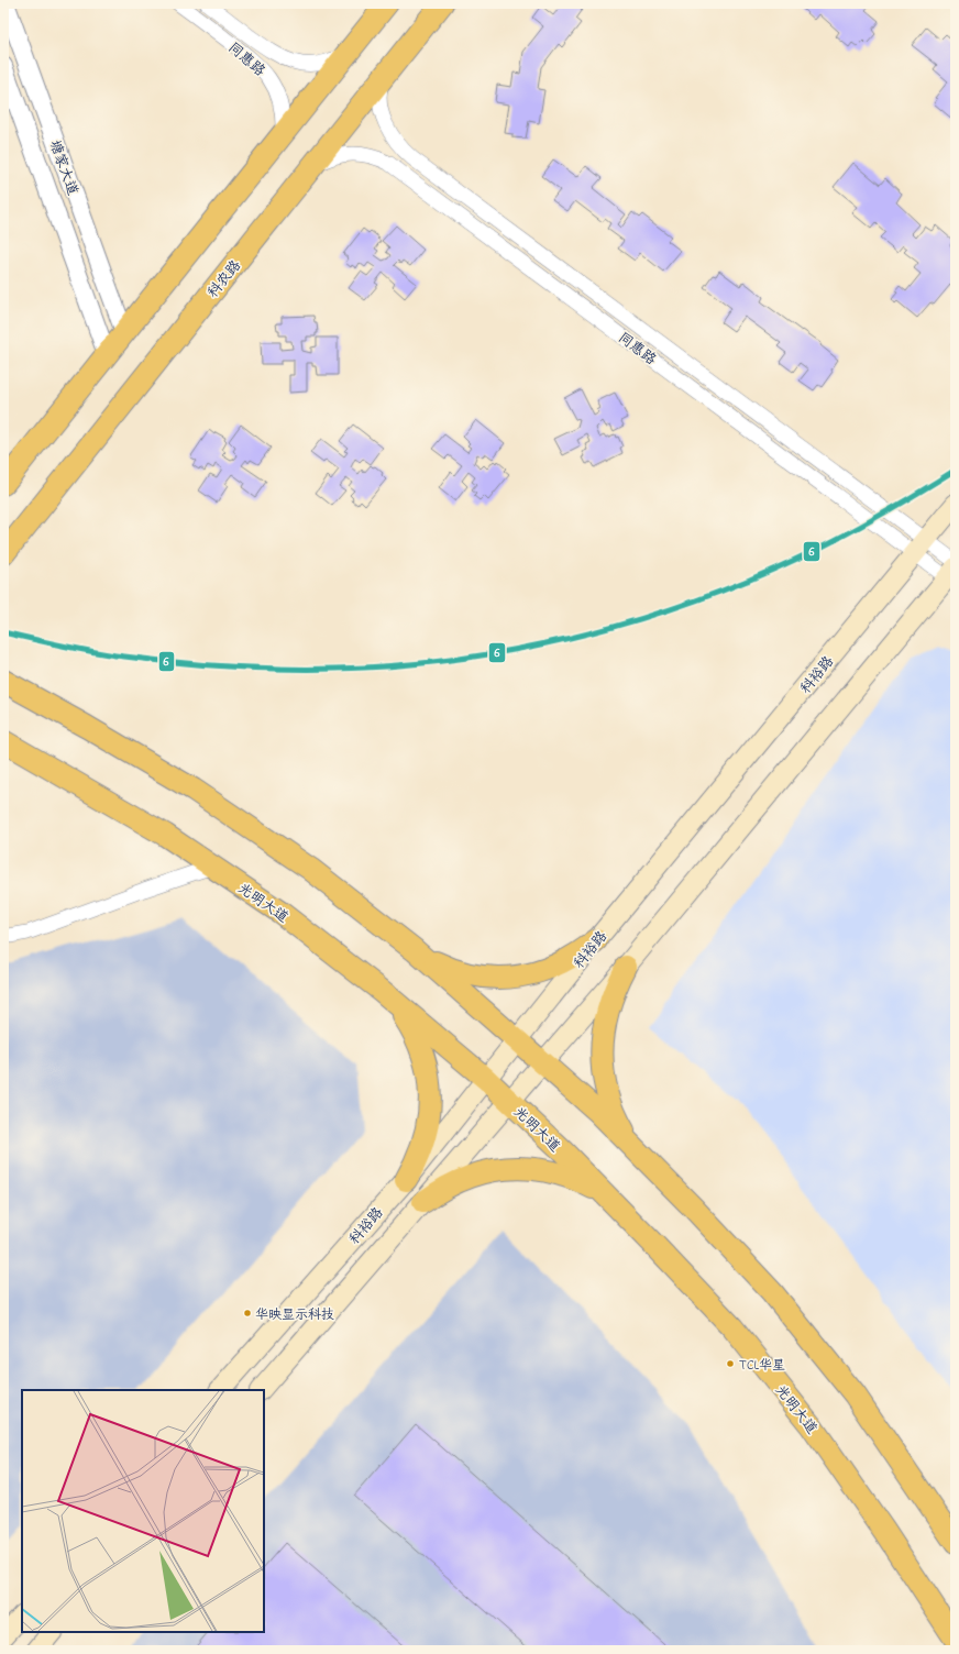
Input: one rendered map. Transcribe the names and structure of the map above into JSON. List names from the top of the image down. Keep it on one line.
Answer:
{"streets":{"main road":["科农路","科裕路","光明大道"],"street":["同惠路","塘家大道"]},"crossings":[["同惠路","科农路"],["同惠路","科裕路"],["科裕路","光明大道"]],"places":["华映显示科技","TCL华星"],"lines":["transit line 6"]}
